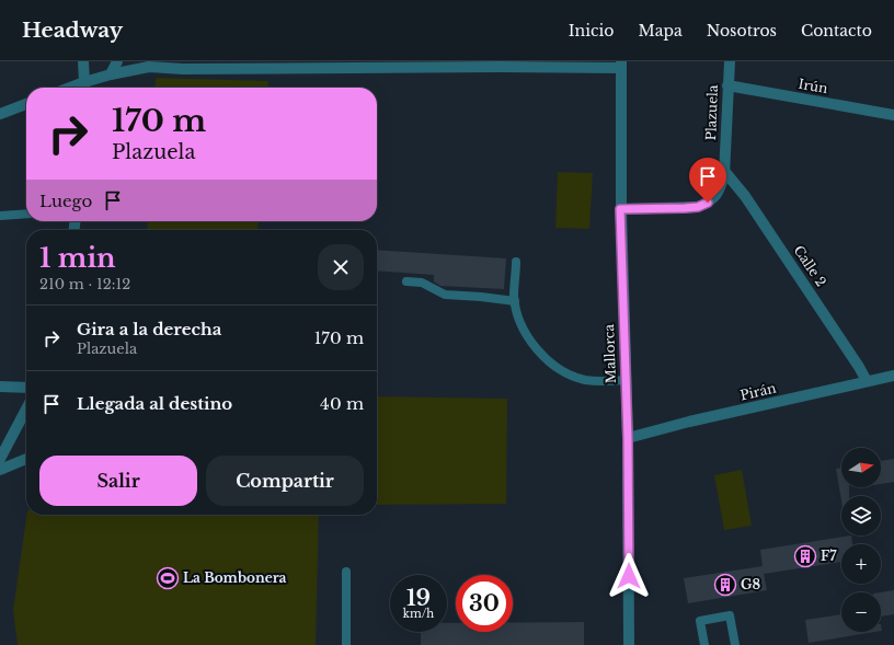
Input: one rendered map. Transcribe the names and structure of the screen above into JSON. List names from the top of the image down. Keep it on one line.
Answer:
{"streets":{"street":["Irún","Plazuela","Calle 2","Mallorca","Pirán"]},"crossings":[["Irún","Plazuela"],["Plazuela","Calle 2"],["Plazuela","Mallorca"],["Calle 2","Pirán"],["Mallorca","Pirán"]],"places":{"building":["F7","G8"],"sports":["La Bombonera"]},"north":"right","page":{"header":"Headway","nav":["Inicio","Mapa","Nosotros","Contacto"],"turn":["170 m","Plazuela"],"then":"Luego","heading":["1 min","210 m · 12:12"],"list":[{"name":"Gira a la derecha","note":"Plazuela","value":"170 m"},{"name":"Llegada al destino","value":"40 m"}],"buttons":["Salir","Compartir"],"map_buttons":["+","−"],"speed":"19 km/h","limit":"30"}}
